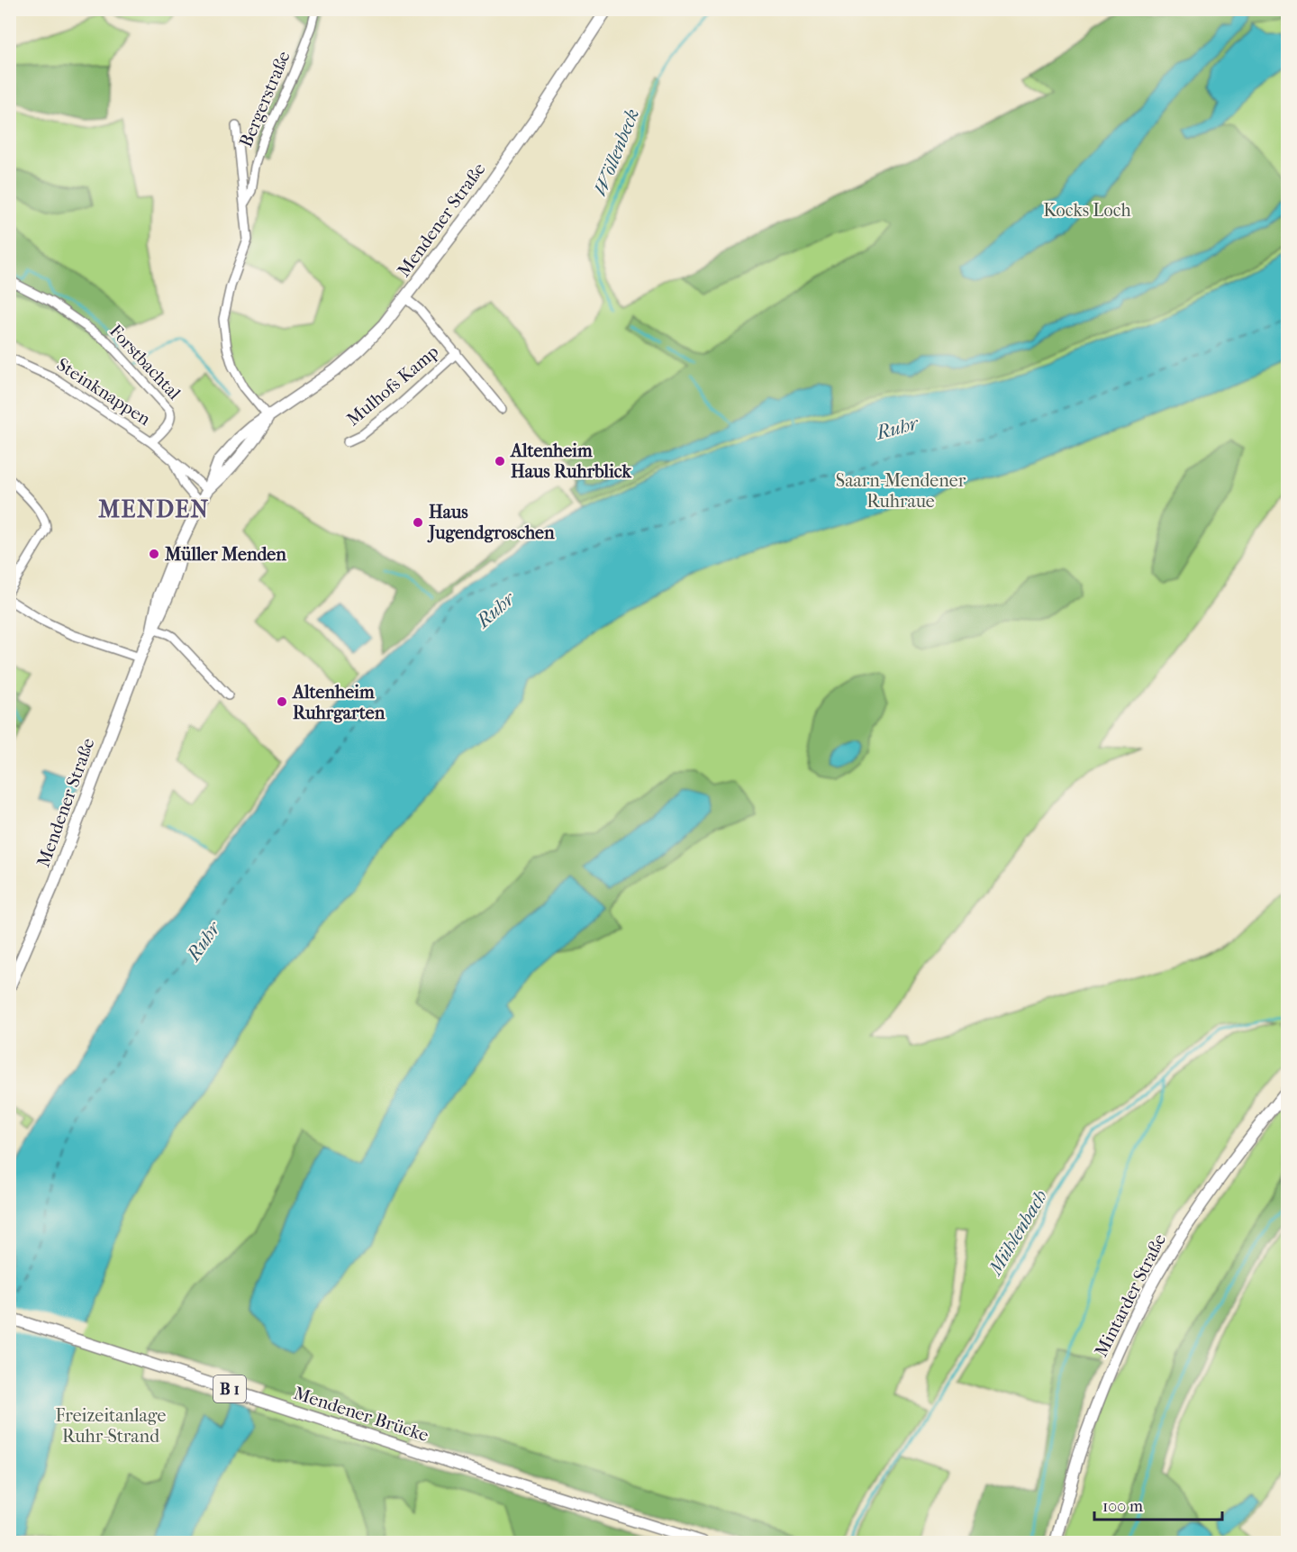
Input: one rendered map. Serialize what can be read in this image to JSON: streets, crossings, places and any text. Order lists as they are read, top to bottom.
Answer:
{
  "streets": {
    "main road": [
      "Mendener Straße",
      "Mintarder Straße",
      "B 1",
      "Mendener Brücke"
    ],
    "street": [
      "Bergerstraße",
      "Forstbachtal",
      "Mulhofs Kamp",
      "Steinknappen"
    ]
  },
  "crossings": [
    ["Bergerstraße", "Mendener Straße"],
    ["Mendener Straße", "Mulhofs Kamp"],
    ["Mendener Straße", "Steinknappen"],
    ["Forstbachtal", "Steinknappen"]
  ],
  "districts": ["MENDEN"],
  "water": ["Wöllenbeck", "Ruhr", "Mühlenbach"],
  "parks": ["Kocks Loch", "Saarn-Mendener Ruhraue", "Freizeitanlage Ruhr-Strand"],
  "places": [
    "Altenheim Haus Ruhrblick",
    "Haus Jugendgroschen",
    "Müller Menden",
    "Altenheim Ruhrgarten"
  ],
  "scale_bar": "100 m"
}
